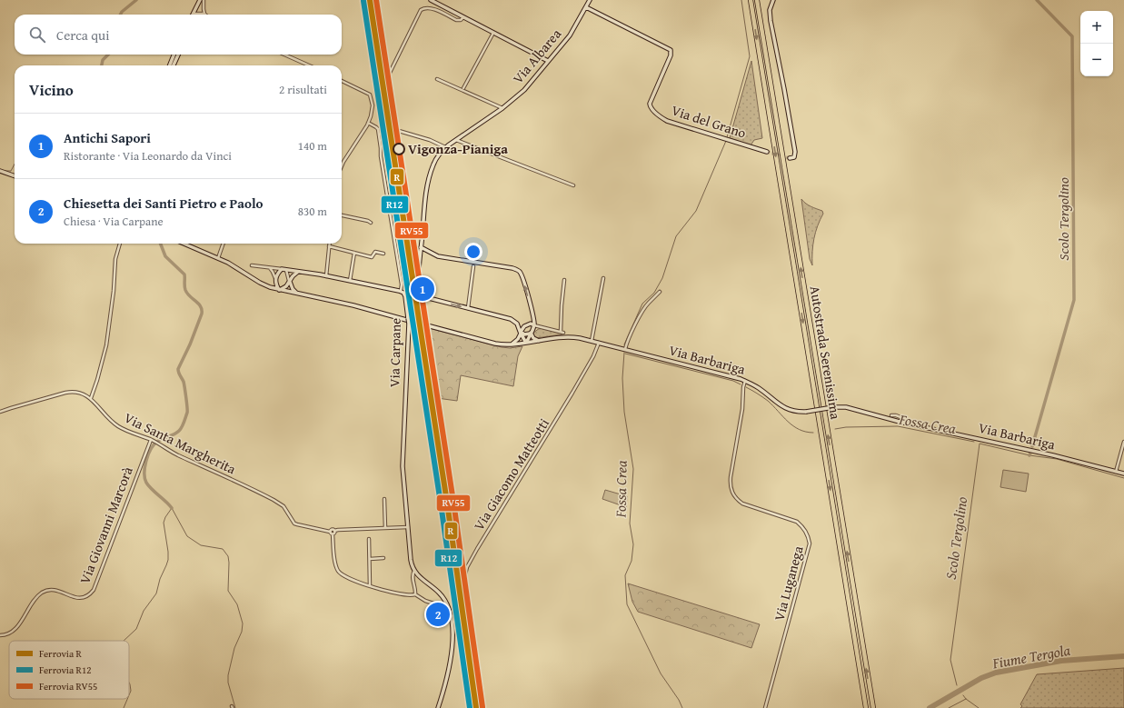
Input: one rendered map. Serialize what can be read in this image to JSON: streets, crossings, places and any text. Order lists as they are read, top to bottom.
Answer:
{
  "streets": {
    "highway": ["Autostrada Serenissima"],
    "street": [
      "Via Albarea",
      "Via del Grano",
      "Via Carpane",
      "Via Barbariga",
      "Via Santa Margherita",
      "Via Giacomo Matteotti",
      "Via Giovanni Marcorà",
      "Via Luganega"
    ]
  },
  "crossings": [
    ["Via Albarea", "Via del Grano"],
    ["Via Carpane", "Via Santa Margherita"],
    ["Via Barbariga", "Via Giacomo Matteotti"],
    ["Via Barbariga", "Via Luganega"],
    ["Via Santa Margherita", "Via Giovanni Marcorà"]
  ],
  "water": ["Scolo Tergolino", "Fossa Crea", "Fiume Tergola"],
  "places": ["Vigonza-Pianiga"],
  "lines": ["rail line R", "rail line RV55", "rail line R12"],
  "legend": ["Ferrovia R", "Ferrovia R12", "Ferrovia RV55"],
  "page": {
    "map_buttons": ["+", "−"],
    "search": "Cerca qui",
    "heading": ["Vicino", "2 risultati"],
    "list": [
      {
        "mark": "1",
        "name": "Antichi Sapori",
        "note": "Ristorante · Via Leonardo da Vinci",
        "value": "140 m"
      },
      {
        "mark": "2",
        "name": "Chiesetta dei Santi Pietro e Paolo",
        "note": "Chiesa · Via Carpane",
        "value": "830 m"
      }
    ],
    "pins": ["1", "2"]
  }
}
